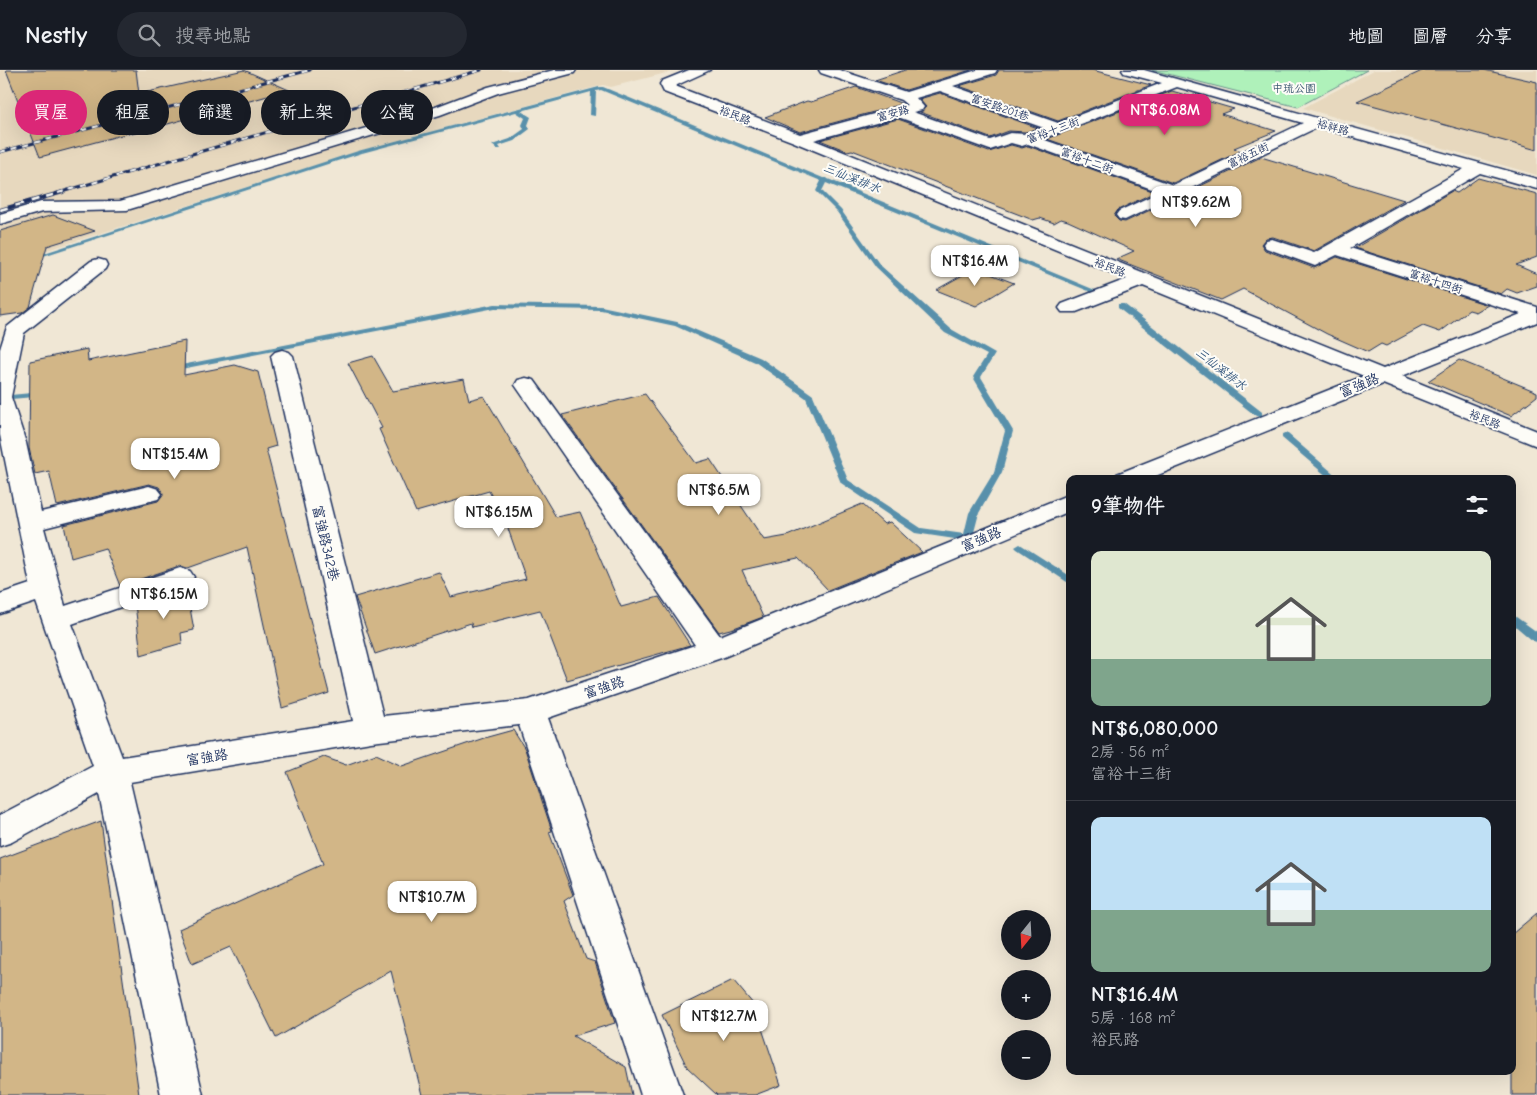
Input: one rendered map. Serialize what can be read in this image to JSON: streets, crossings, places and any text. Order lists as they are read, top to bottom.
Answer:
{
  "streets": {
    "street": [
      "富安路201巷",
      "富安路",
      "裕民路",
      "裕祥路",
      "富裕十三街",
      "富裕五街",
      "富裕十二街",
      "富裕十四街",
      "富強路",
      "富強路342巷"
    ]
  },
  "crossings": [
    ["富安路201巷", "富安路"],
    ["富安路201巷", "富裕十三街"],
    ["富安路", "裕民路"],
    ["裕民路", "富強路"],
    ["裕祥路", "富裕十三街"],
    ["裕祥路", "富裕五街"],
    ["富裕十三街", "富裕十二街"],
    ["富裕五街", "富裕十二街"],
    ["富裕十四街", "富強路"],
    ["富強路", "富強路342巷"]
  ],
  "water": ["三仙溪排水"],
  "parks": ["中琉公園"],
  "north": "bottom",
  "page": {
    "header": "Nestly",
    "search": "搜尋地點",
    "nav": ["地圖", "圖層", "分享"],
    "chip": [
      "買屋",
      "租屋",
      "篩選",
      "新上架",
      "公寓"
    ],
    "price": [
      "NT$6.08M",
      "NT$9.62M",
      "NT$16.4M",
      "NT$15.4M",
      "NT$6.5M",
      "NT$6.15M",
      "NT$6.15M",
      "NT$10.7M",
      "NT$12.7M"
    ],
    "heading": "9筆物件",
    "list": [
      {
        "name": "NT$6,080,000",
        "note": "2房 · 56 m² · 富裕十三街"
      },
      {
        "name": "NT$16.4M",
        "note": "5房 · 168 m² · 裕民路"
      }
    ],
    "map_buttons": ["+", "−"]
  }
}
